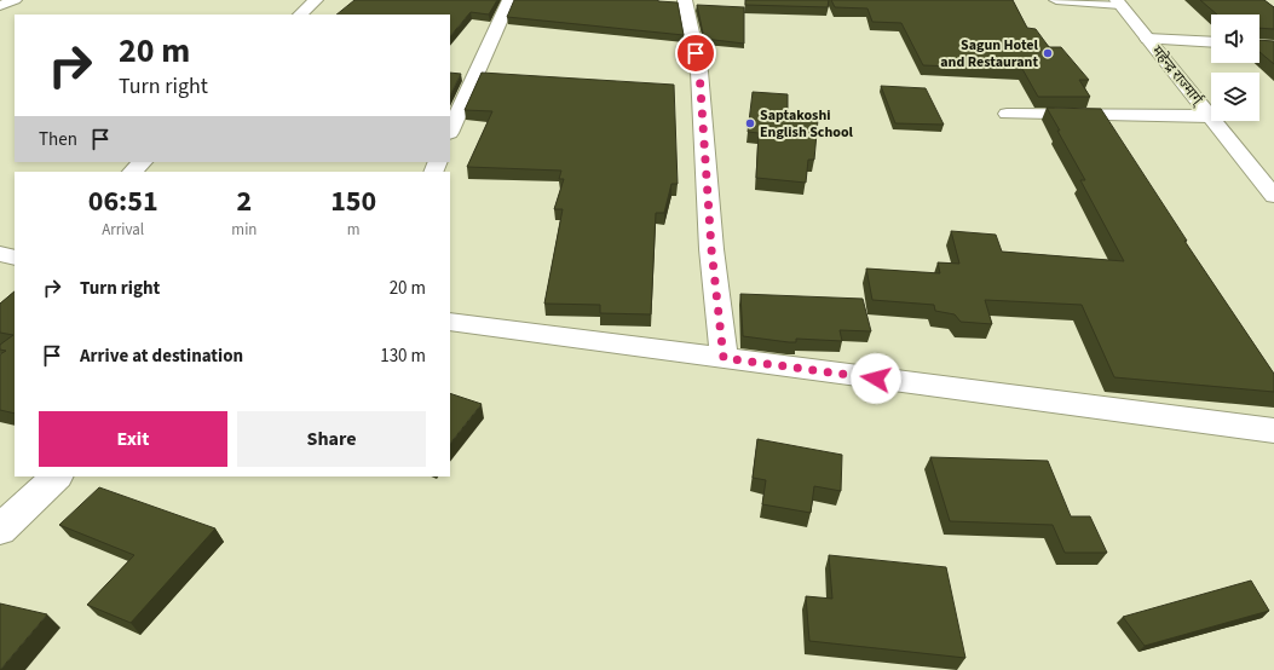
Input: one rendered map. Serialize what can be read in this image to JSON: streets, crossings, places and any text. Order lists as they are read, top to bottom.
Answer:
{
  "streets": {
    "main road": ["महेन्द्र राज्मार्ग्"]
  },
  "places": ["Sagun Hotel and Restaurant", "Saptakoshi English School"],
  "page": {
    "turn": ["20 m", "Turn right"],
    "then": "Then",
    "eta": [
      "06:51",
      "Arrival",
      "2",
      "min",
      "150",
      "m"
    ],
    "list": [
      {
        "name": "Turn right",
        "value": "20 m"
      },
      {
        "name": "Arrive at destination",
        "value": "130 m"
      }
    ],
    "buttons": ["Exit", "Share"]
  }
}
